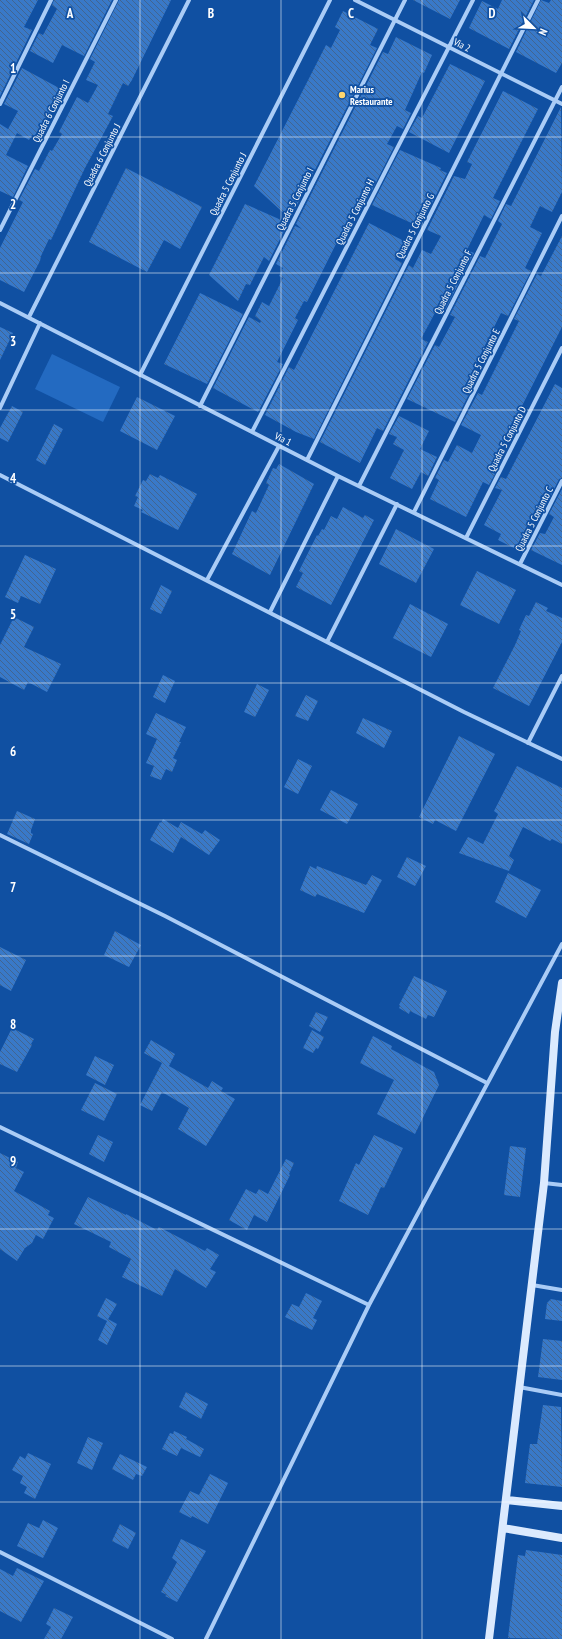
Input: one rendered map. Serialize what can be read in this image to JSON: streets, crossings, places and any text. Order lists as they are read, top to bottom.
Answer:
{
  "streets": {
    "street": [
      "Via 2",
      "Quadra 6 Conjunto I",
      "Quadra 6 Conjunto J",
      "Quadra 5 Conjunto J",
      "Quadra 5 Conjunto I",
      "Quadra 5 Conjunto H",
      "Quadra 5 Conjunto G",
      "Quadra 5 Conjunto F",
      "Quadra 5 Conjunto E",
      "Via 1",
      "Quadra 5 Conjunto D",
      "Quadra 5 Conjunto C"
    ]
  },
  "crossings": [
    ["Via 2", "Quadra 5 Conjunto I"],
    ["Via 2", "Quadra 5 Conjunto H"],
    ["Via 2", "Quadra 5 Conjunto G"],
    ["Via 2", "Quadra 5 Conjunto F"],
    ["Quadra 6 Conjunto J", "Via 1"],
    ["Quadra 5 Conjunto J", "Via 1"],
    ["Quadra 5 Conjunto I", "Via 1"],
    ["Quadra 5 Conjunto H", "Via 1"],
    ["Quadra 5 Conjunto G", "Via 1"],
    ["Quadra 5 Conjunto F", "Via 1"],
    ["Quadra 5 Conjunto E", "Via 1"],
    ["Via 1", "Quadra 5 Conjunto D"],
    ["Via 1", "Quadra 5 Conjunto C"]
  ],
  "places": ["Marius Restaurante"],
  "north": "bottom right",
  "grid": {
    "columns": [
      "A",
      "B",
      "C",
      "D"
    ],
    "rows": [
      "1",
      "2",
      "3",
      "4",
      "5",
      "6",
      "7",
      "8",
      "9"
    ]
  }
}
